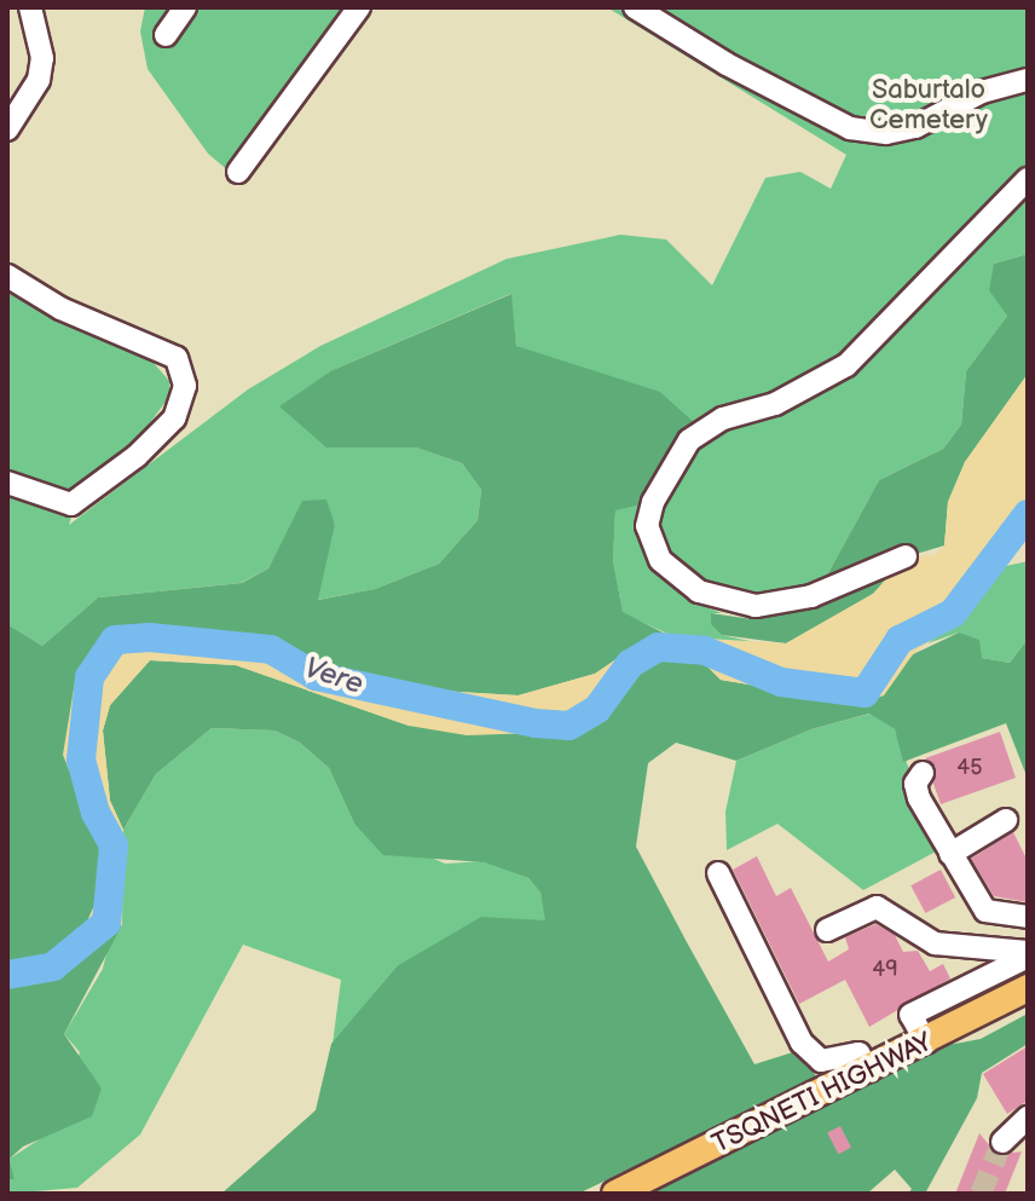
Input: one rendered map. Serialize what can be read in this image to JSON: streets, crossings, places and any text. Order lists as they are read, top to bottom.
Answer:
{
  "streets": {
    "main road": ["TSQNETI HIGHWAY"]
  },
  "water": ["Vere"],
  "parks": ["Saburtalo Cemetery"],
  "house_numbers": ["45", "49"]
}
